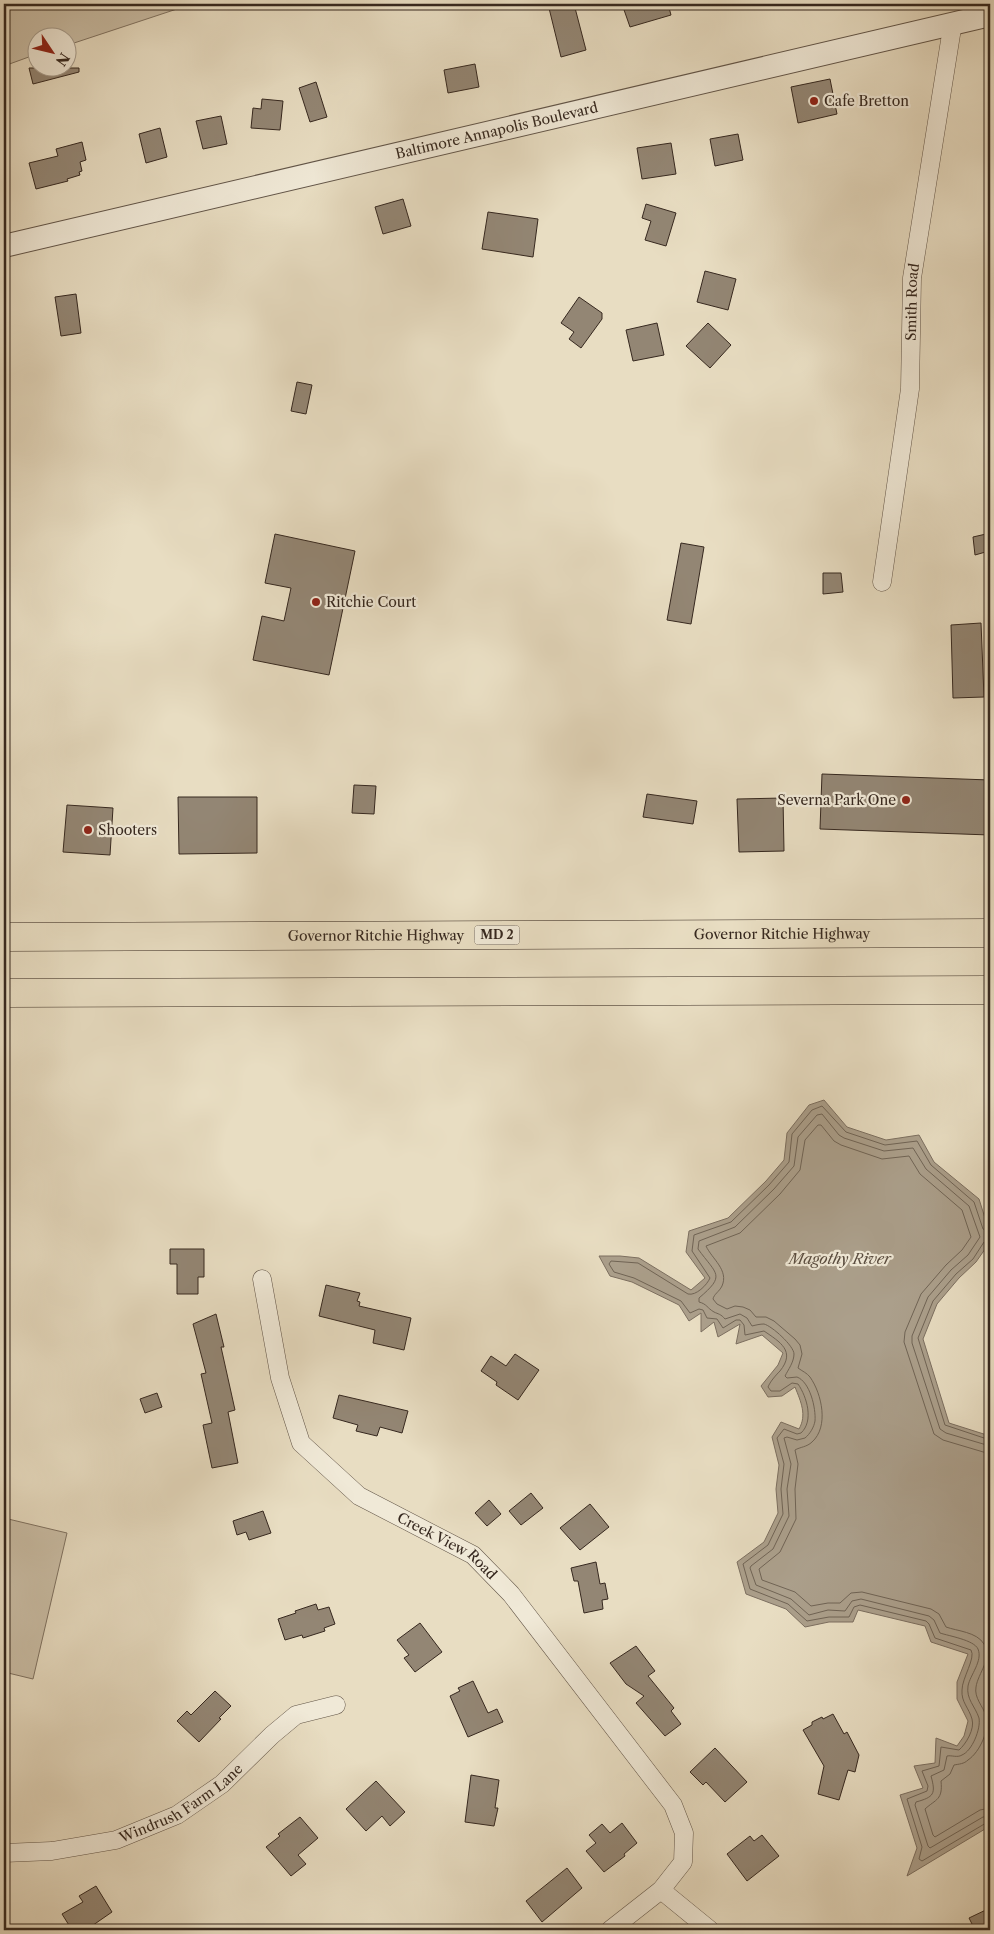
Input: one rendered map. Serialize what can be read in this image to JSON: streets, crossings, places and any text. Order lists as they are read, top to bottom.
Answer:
{
  "streets": {
    "highway": ["Governor Ritchie Highway", "MD 2"],
    "street": [
      "Baltimore Annapolis Boulevard",
      "Smith Road",
      "Creek View Road",
      "Windrush Farm Lane"
    ]
  },
  "crossings": [
    ["Baltimore Annapolis Boulevard", "Smith Road"]
  ],
  "water": ["Magothy River"],
  "places": [
    "Cafe Bretton",
    "Ritchie Court",
    "Severna Park One",
    "Shooters"
  ],
  "north": "bottom right"
}
